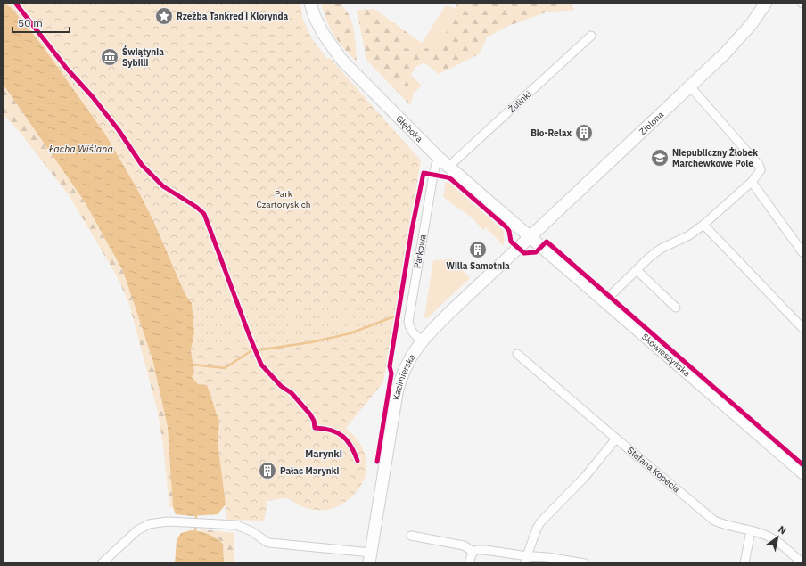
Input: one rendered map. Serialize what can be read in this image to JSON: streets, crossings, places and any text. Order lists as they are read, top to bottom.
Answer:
{
  "streets": {
    "main road": [
      "Zielona",
      "Głęboka",
      "Skowieszyńska",
      "Kazimierska"
    ],
    "street": ["Żulinki", "Parkowa", "Stefana Kopecia"]
  },
  "crossings": [
    ["Żulinki", "Głęboka"],
    ["Zielona", "Głęboka"],
    ["Zielona", "Skowieszyńska"],
    ["Zielona", "Kazimierska"],
    ["Głęboka", "Parkowa"],
    ["Głęboka", "Skowieszyńska"],
    ["Głęboka", "Kazimierska"],
    ["Parkowa", "Kazimierska"],
    ["Skowieszyńska", "Kazimierska"]
  ],
  "districts": ["Marynki"],
  "water": ["Łacha Wiślana"],
  "parks": ["Park Czartoryskich"],
  "places": {
    "place": ["Rzeźba Tankred i Klorynda"],
    "museum": ["Świątynia Sybilli"],
    "building": ["Bio-Relax", "Willa Samotnia", "Pałac Marynki"],
    "school or university": ["Niepubliczny Żłobek Marchewkowe Pole"]
  },
  "scale_bar": "50 m",
  "north": "top right"
}
